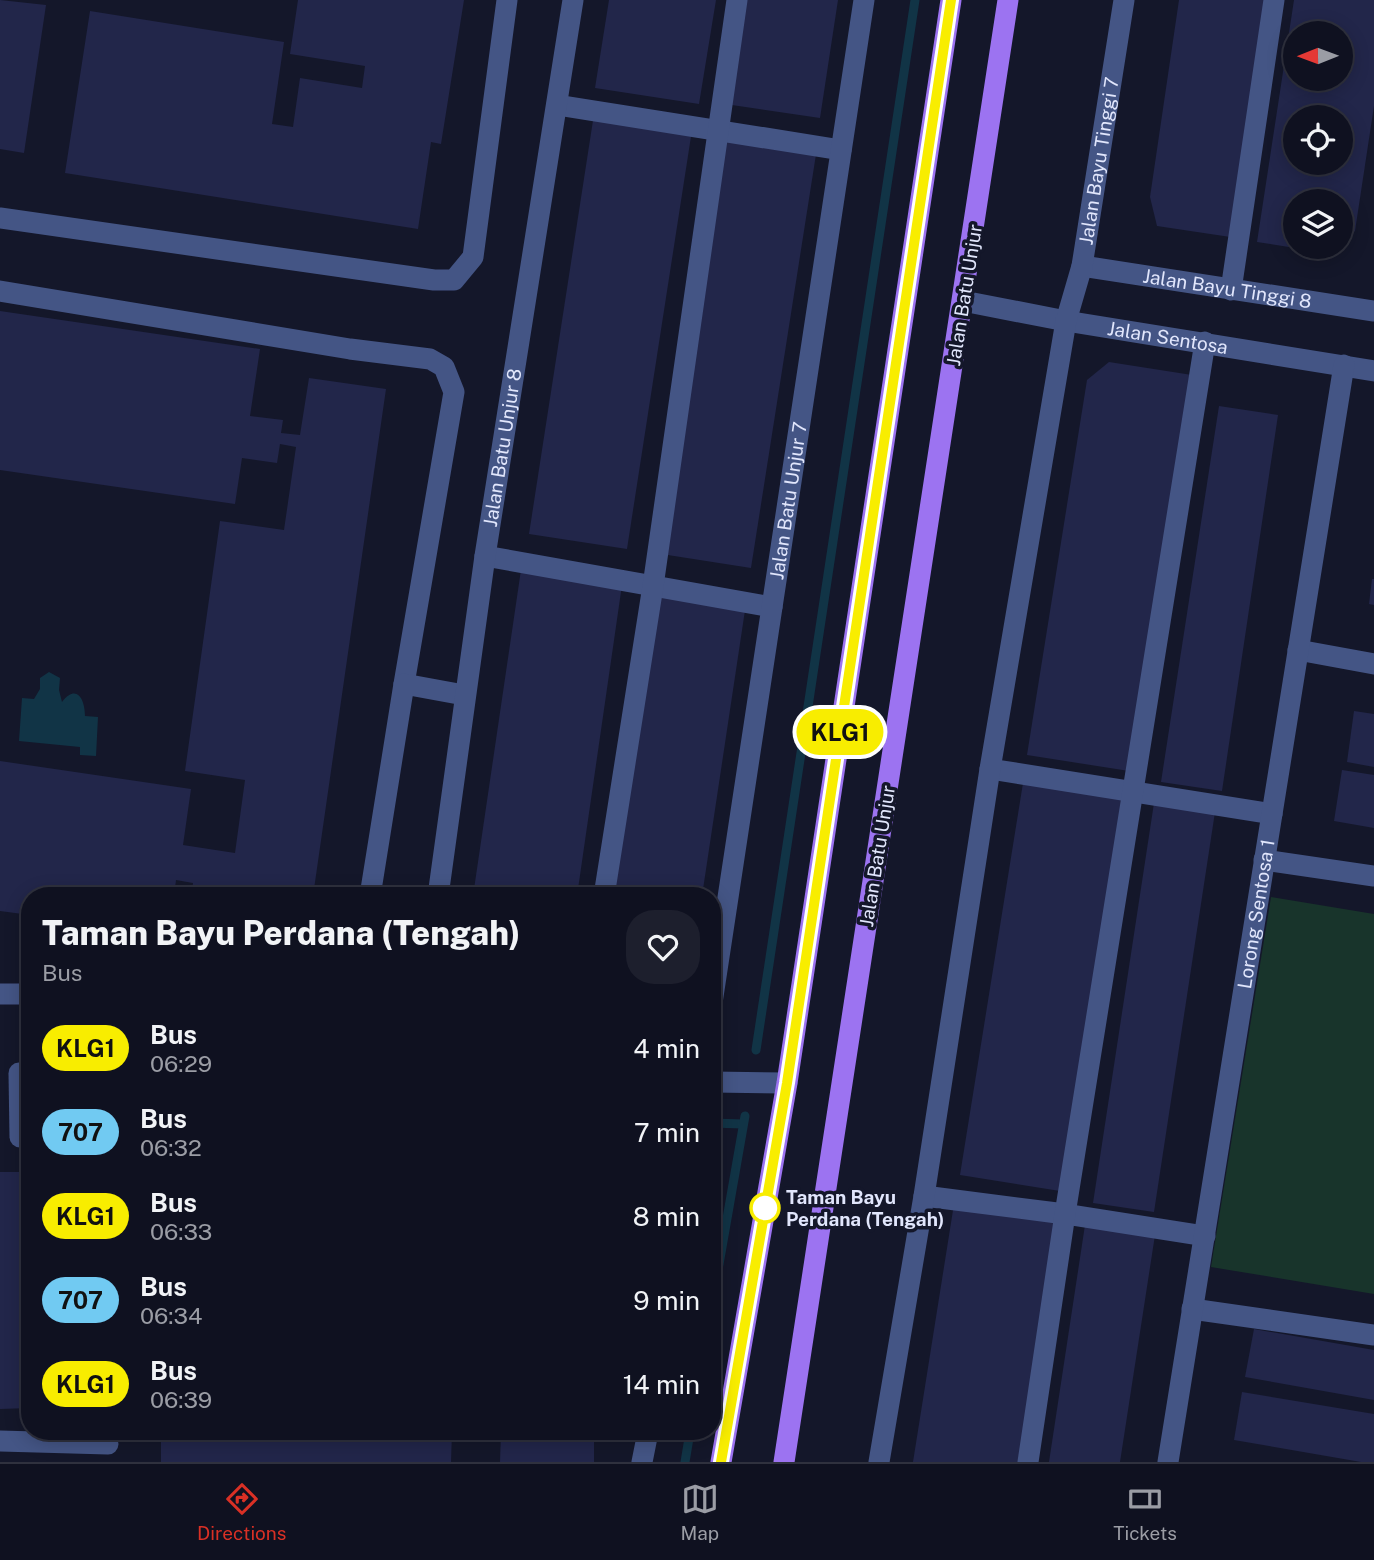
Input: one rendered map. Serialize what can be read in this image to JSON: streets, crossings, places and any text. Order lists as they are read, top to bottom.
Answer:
{
  "streets": {
    "main road": ["Jalan Batu Unjur"],
    "street": [
      "Jalan Bayu Tinggi 7",
      "Jalan Bayu Tinggi 8",
      "Jalan Sentosa",
      "Jalan Batu Unjur 8",
      "Jalan Batu Unjur 7",
      "Lorong Sentosa 1"
    ]
  },
  "crossings": [
    ["Jalan Bayu Tinggi 7", "Jalan Bayu Tinggi 8"],
    ["Jalan Bayu Tinggi 7", "Jalan Sentosa"],
    ["Jalan Batu Unjur", "Jalan Sentosa"],
    ["Jalan Sentosa", "Lorong Sentosa 1"]
  ],
  "places": ["Taman Bayu Perdana (Tengah)"],
  "lines": ["bus line KLG1"],
  "north": "left",
  "page": {
    "on_map": "KLG1",
    "heading": ["Taman Bayu Perdana (Tengah)", "Bus"],
    "list": [
      {
        "mark": "KLG1",
        "name": "Bus",
        "note": "06:29",
        "value": "4 min"
      },
      {
        "mark": "707",
        "name": "Bus",
        "note": "06:32",
        "value": "7 min"
      },
      {
        "mark": "KLG1",
        "name": "Bus",
        "note": "06:33",
        "value": "8 min"
      },
      {
        "mark": "707",
        "name": "Bus",
        "note": "06:34",
        "value": "9 min"
      },
      {
        "mark": "KLG1",
        "name": "Bus",
        "note": "06:39",
        "value": "14 min"
      }
    ],
    "tabs": ["Directions", "Map", "Tickets"]
  }
}
